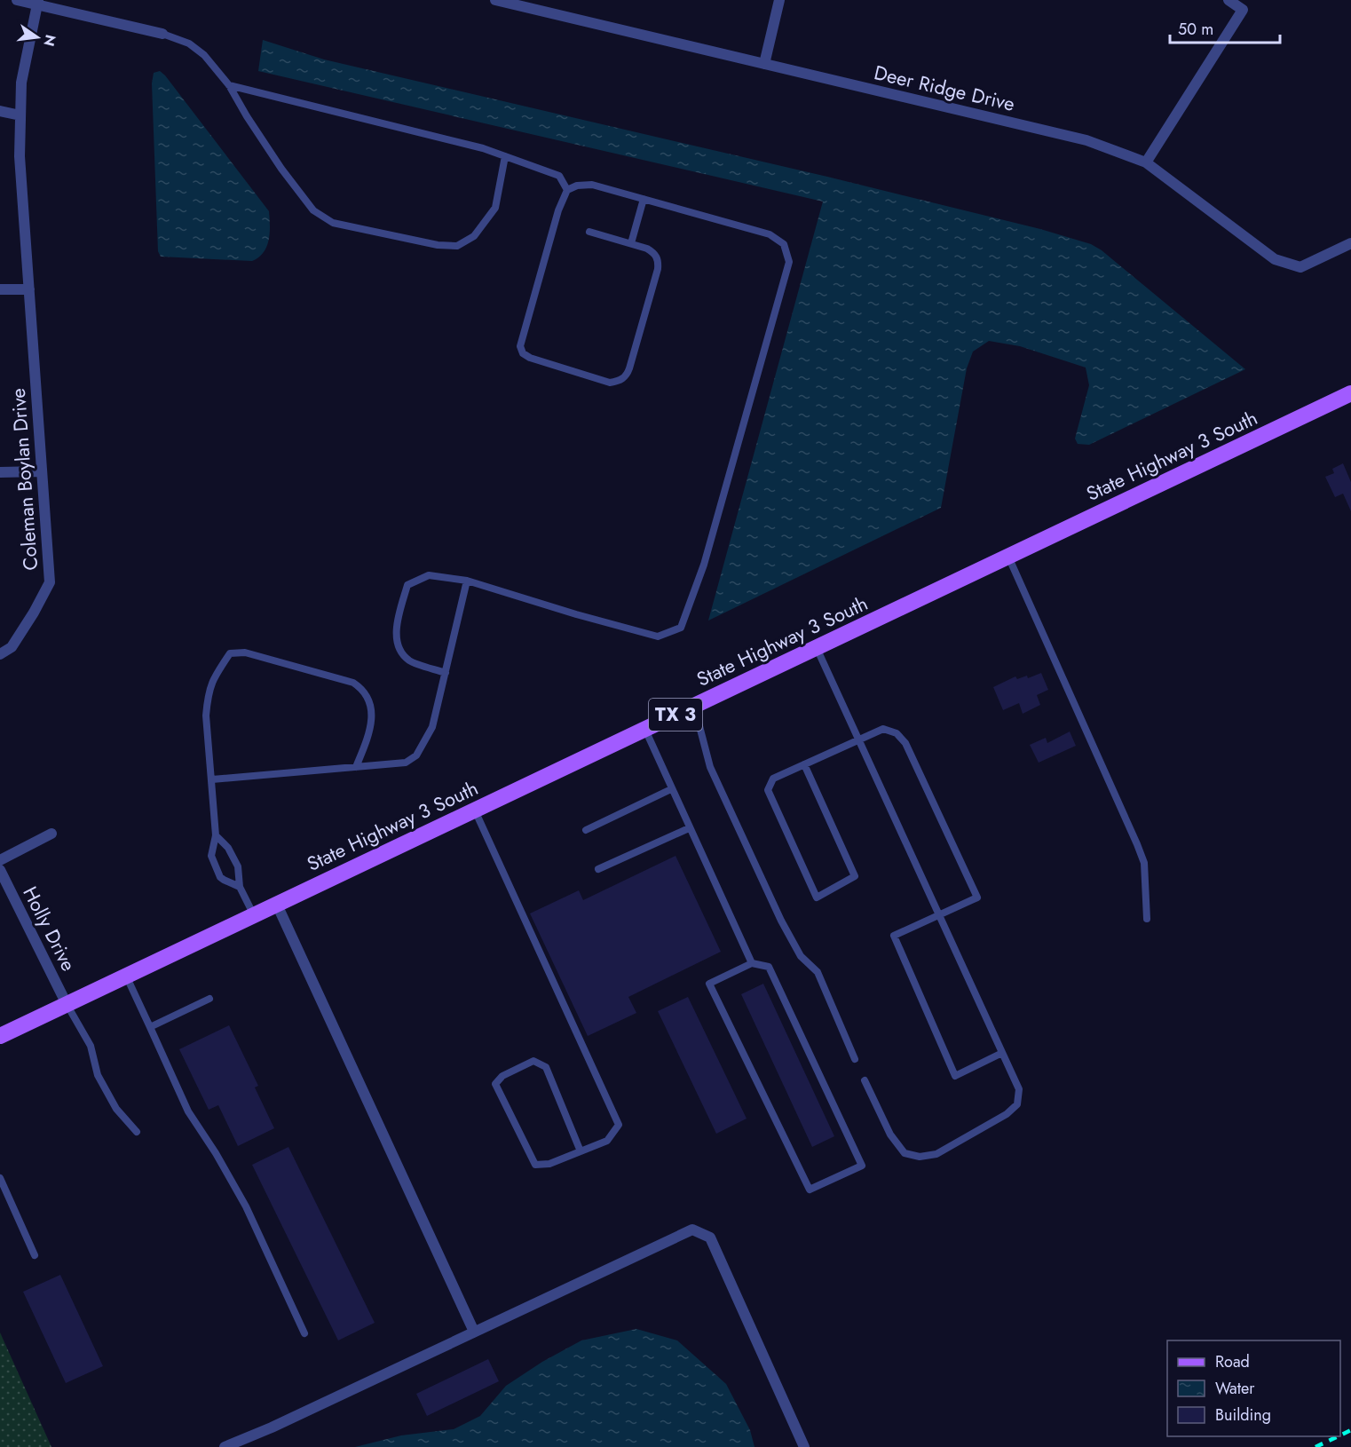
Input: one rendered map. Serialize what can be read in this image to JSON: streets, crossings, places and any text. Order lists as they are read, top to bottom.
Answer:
{
  "streets": {
    "main road": ["State Highway 3 South", "TX 3"],
    "street": ["Deer Ridge Drive", "Coleman Boylan Drive", "Holly Drive"]
  },
  "crossings": [
    ["State Highway 3 South", "Holly Drive"]
  ],
  "legend": ["Road", "Water", "Building"],
  "scale_bar": "50 m",
  "north": "right"
}
